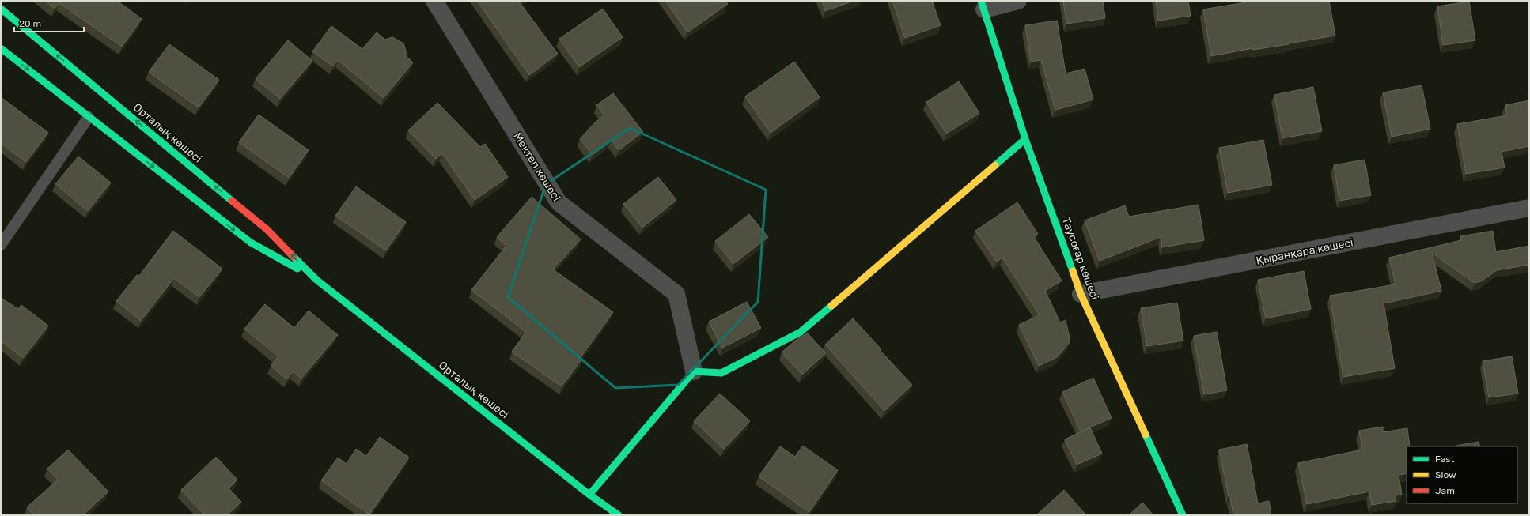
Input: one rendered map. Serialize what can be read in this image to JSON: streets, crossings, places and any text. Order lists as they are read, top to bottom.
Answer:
{
  "streets": {
    "main road": ["Орталық көшесі", "Тауcоғар көшесі"],
    "street": ["Мектеп көшесі", "Қыранқара көшесі"]
  },
  "crossings": [
    ["Қыранқара көшесі", "Тауcоғар көшесі"]
  ],
  "legend": ["Fast", "Slow", "Jam"],
  "scale_bar": "20 m"
}
